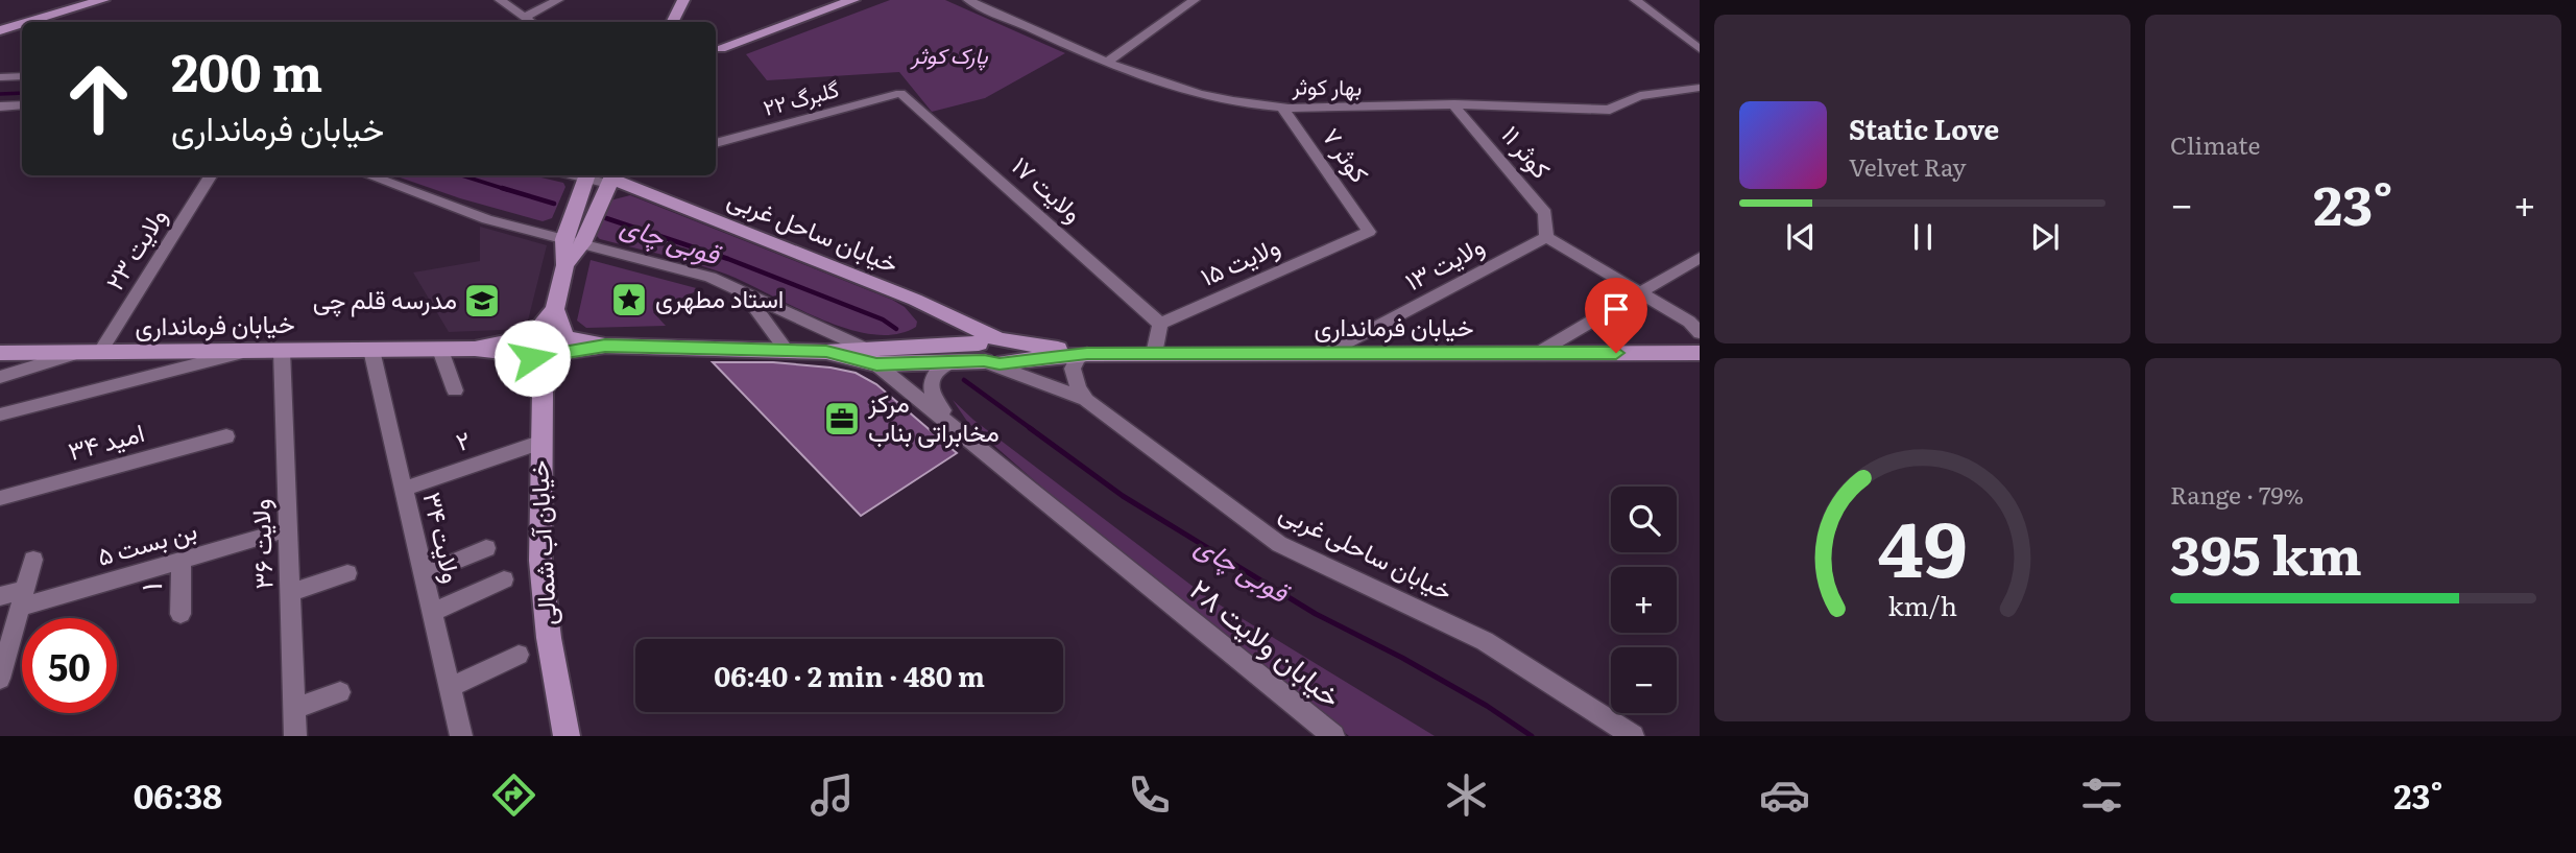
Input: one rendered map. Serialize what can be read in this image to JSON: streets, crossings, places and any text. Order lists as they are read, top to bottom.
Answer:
{
  "streets": {
    "main road": ["خیابان ساحل غربی", "خیابان فرمانداری", "خیابان آب شمالی"],
    "street": [
      "بهار کوثر",
      "گلبرگ ۲۲",
      "کوثر ۱۱",
      "کوثر ۷",
      "ولایت ۱۷",
      "ولایت ۲۳",
      "ولایت ۱۵",
      "ولایت ۱۳",
      "۲",
      "امید ۳۴",
      "ولایت ۳۴",
      "بن بست ۵",
      "ولایت ۳۶",
      "خیابان ساحلی غربی",
      "۱",
      "خیابان ولایت ۲۸"
    ]
  },
  "crossings": [
    ["بهار کوثر", "کوثر ۱۱"],
    ["بهار کوثر", "کوثر ۷"],
    ["گلبرگ ۲۲", "ولایت ۱۷"],
    ["کوثر ۱۱", "ولایت ۱۳"],
    ["کوثر ۷", "ولایت ۱۵"],
    ["ولایت ۱۷", "ولایت ۱۵"],
    ["خیابان ساحل غربی", "خیابان فرمانداری"],
    ["خیابان ساحل غربی", "خیابان ساحلی غربی"],
    ["خیابان ساحل غربی", "خیابان ولایت ۲۸"],
    ["ولایت ۲۳", "خیابان فرمانداری"],
    ["ولایت ۱۳", "خیابان فرمانداری"],
    ["خیابان فرمانداری", "ولایت ۳۴"],
    ["خیابان فرمانداری", "خیابان آب شمالی"],
    ["خیابان فرمانداری", "ولایت ۳۶"],
    ["خیابان فرمانداری", "خیابان ساحلی غربی"],
    ["خیابان فرمانداری", "خیابان ولایت ۲۸"],
    ["۲", "ولایت ۳۴"],
    ["۲", "خیابان آب شمالی"],
    ["بن بست ۵", "ولایت ۳۶"],
    ["بن بست ۵", "۱"],
    ["خیابان ساحلی غربی", "خیابان ولایت ۲۸"]
  ],
  "water": ["قوبی چای"],
  "parks": ["پارک کوثر"],
  "places": {
    "place": ["استاد مطهری"],
    "school or university": ["مدرسه قلم چی"],
    "office": ["مرکز مخابراتی بناب"]
  },
  "page": {
    "tile": [
      "Climate",
      ["Range · 79%", "395 km"]
    ],
    "turn": ["200 m", "خیابان فرمانداری"],
    "song": ["Static Love", "Velvet Ray"],
    "heat": ["−", "23°", "+"],
    "map_buttons": ["+", "−"],
    "limit": "50",
    "trip": "06:40 · 2 min · 480 m",
    "tabs": ["06:38", "23°"],
    "gauge": ["49", "km/h"]
  }
}
